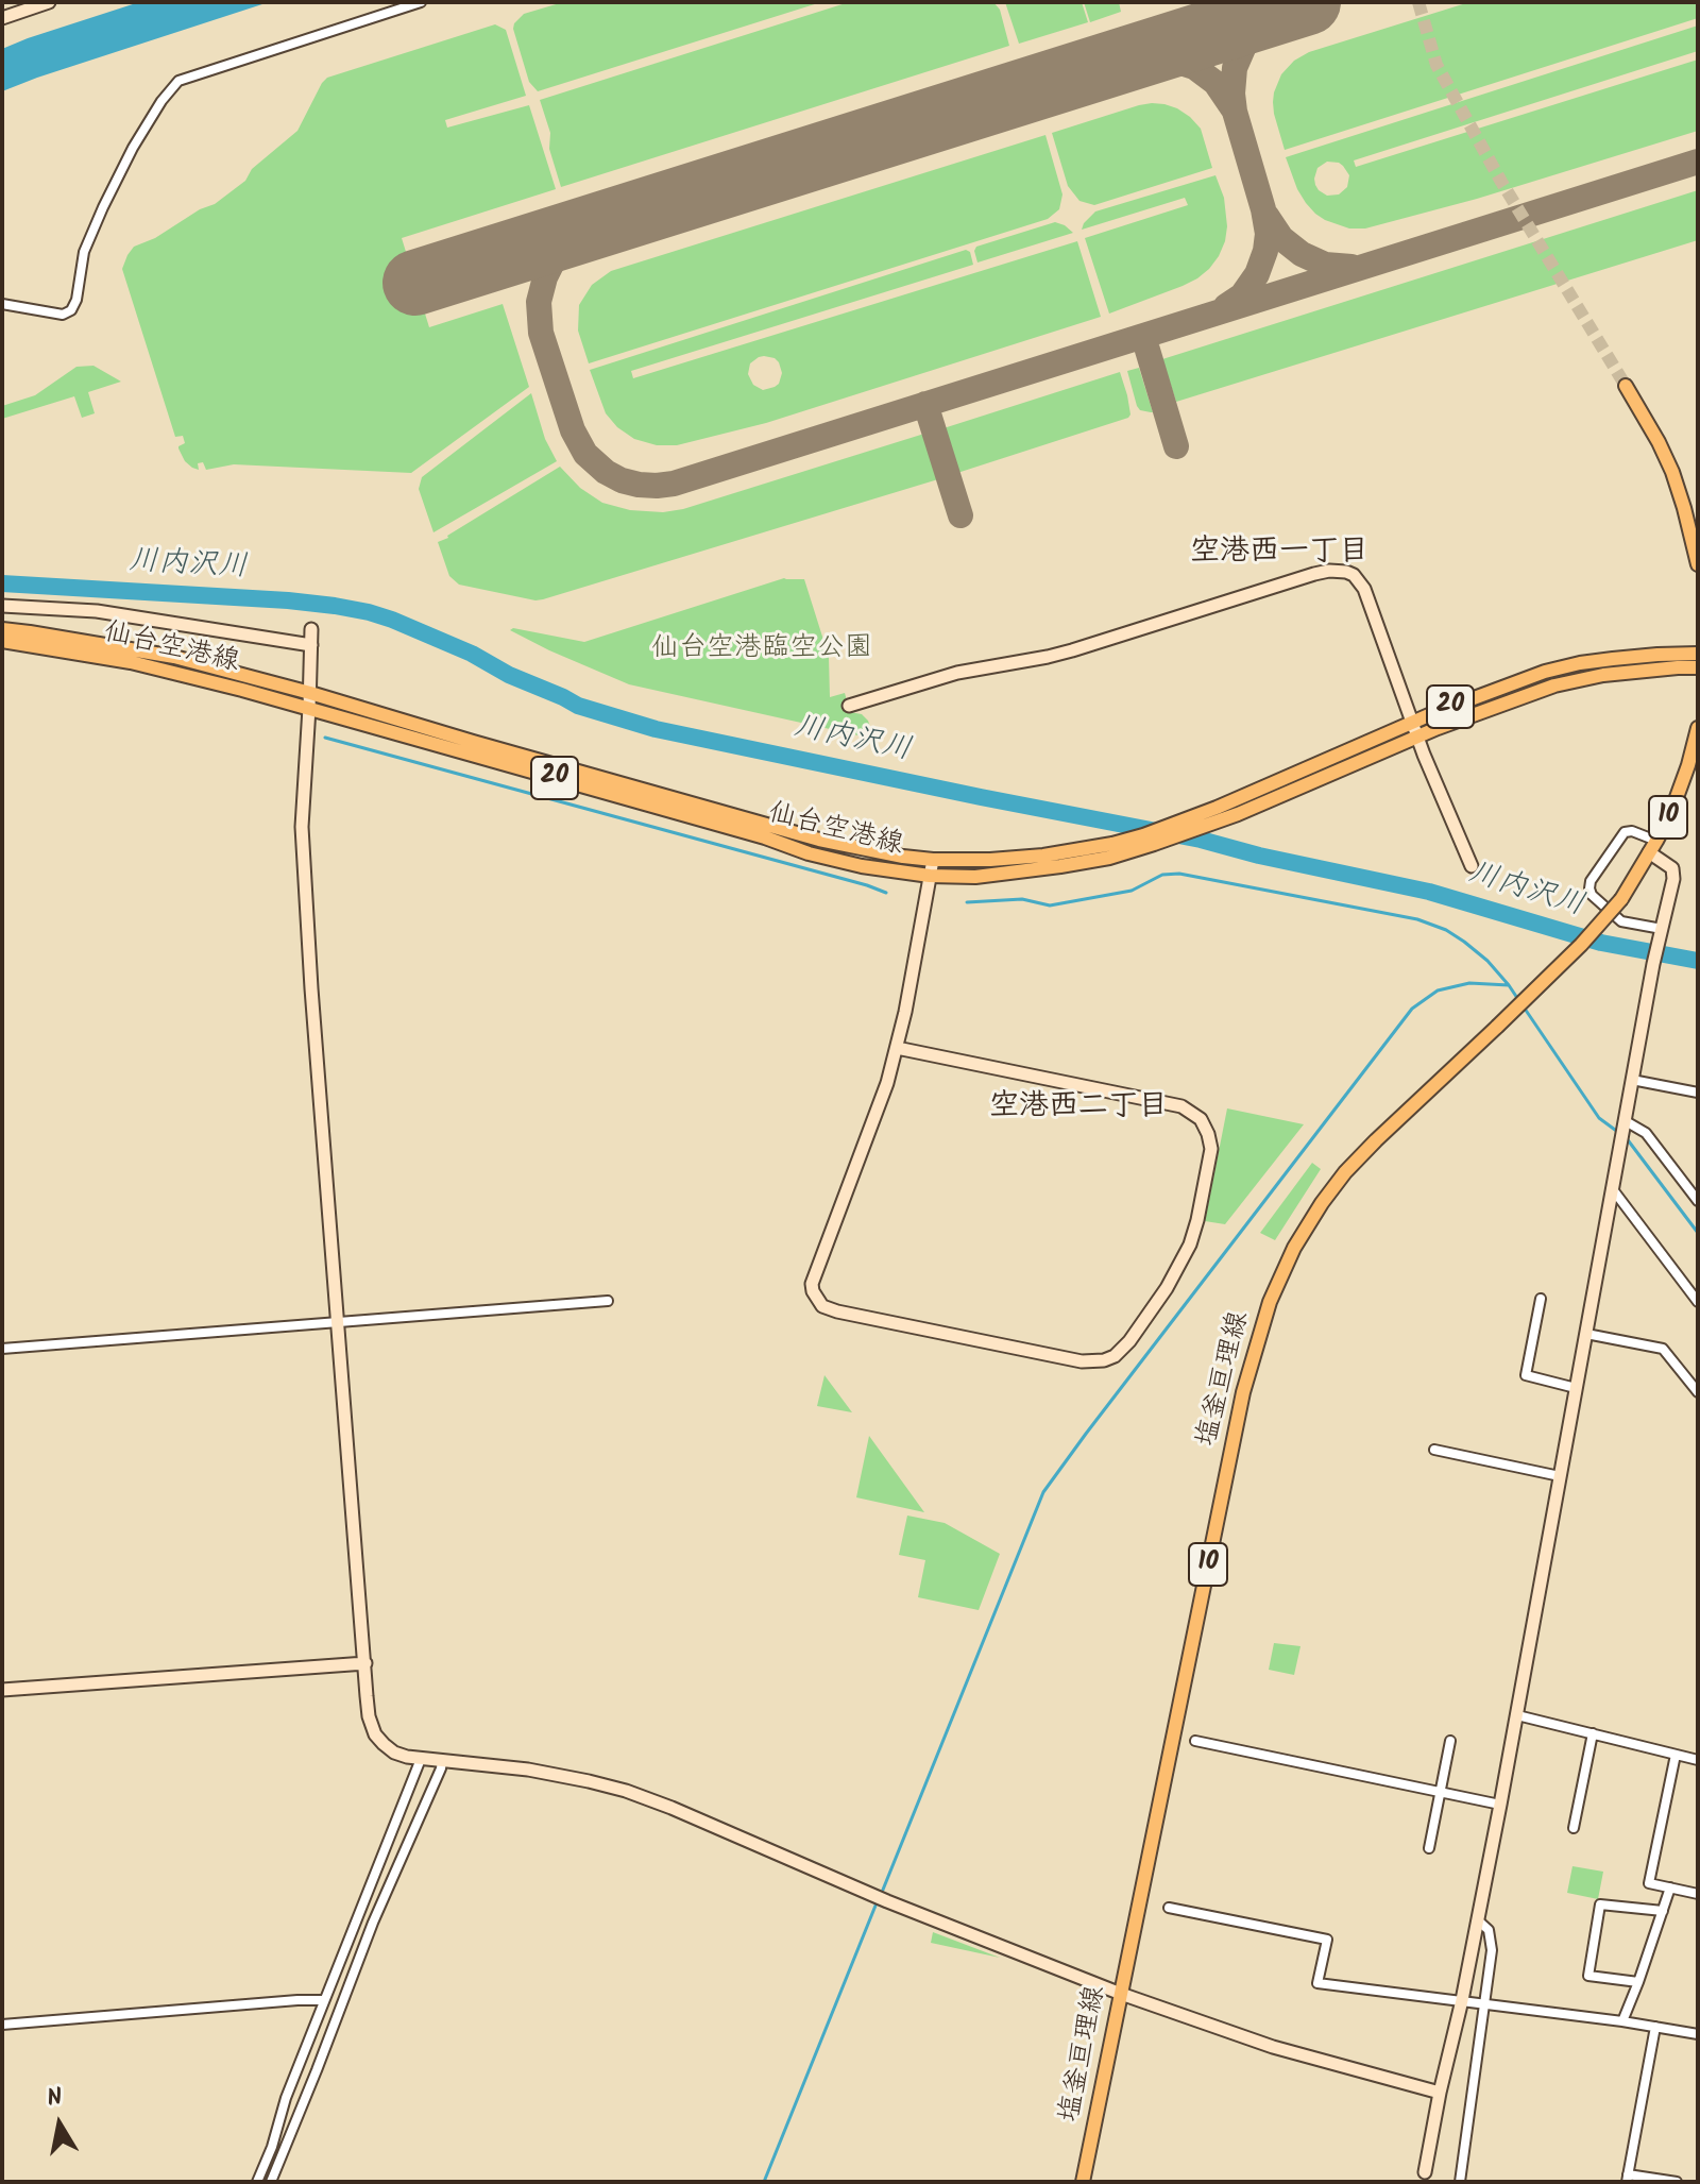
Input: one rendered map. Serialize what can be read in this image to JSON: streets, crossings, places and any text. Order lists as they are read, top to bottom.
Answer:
{
  "streets": {
    "main road": [
      "仙台空港線",
      "20",
      "10",
      "塩釜亘理線"
    ]
  },
  "districts": ["空港西一丁目", "空港西二丁目"],
  "water": ["川内沢川"],
  "parks": ["仙台空港臨空公園"],
  "north": "top"
}
